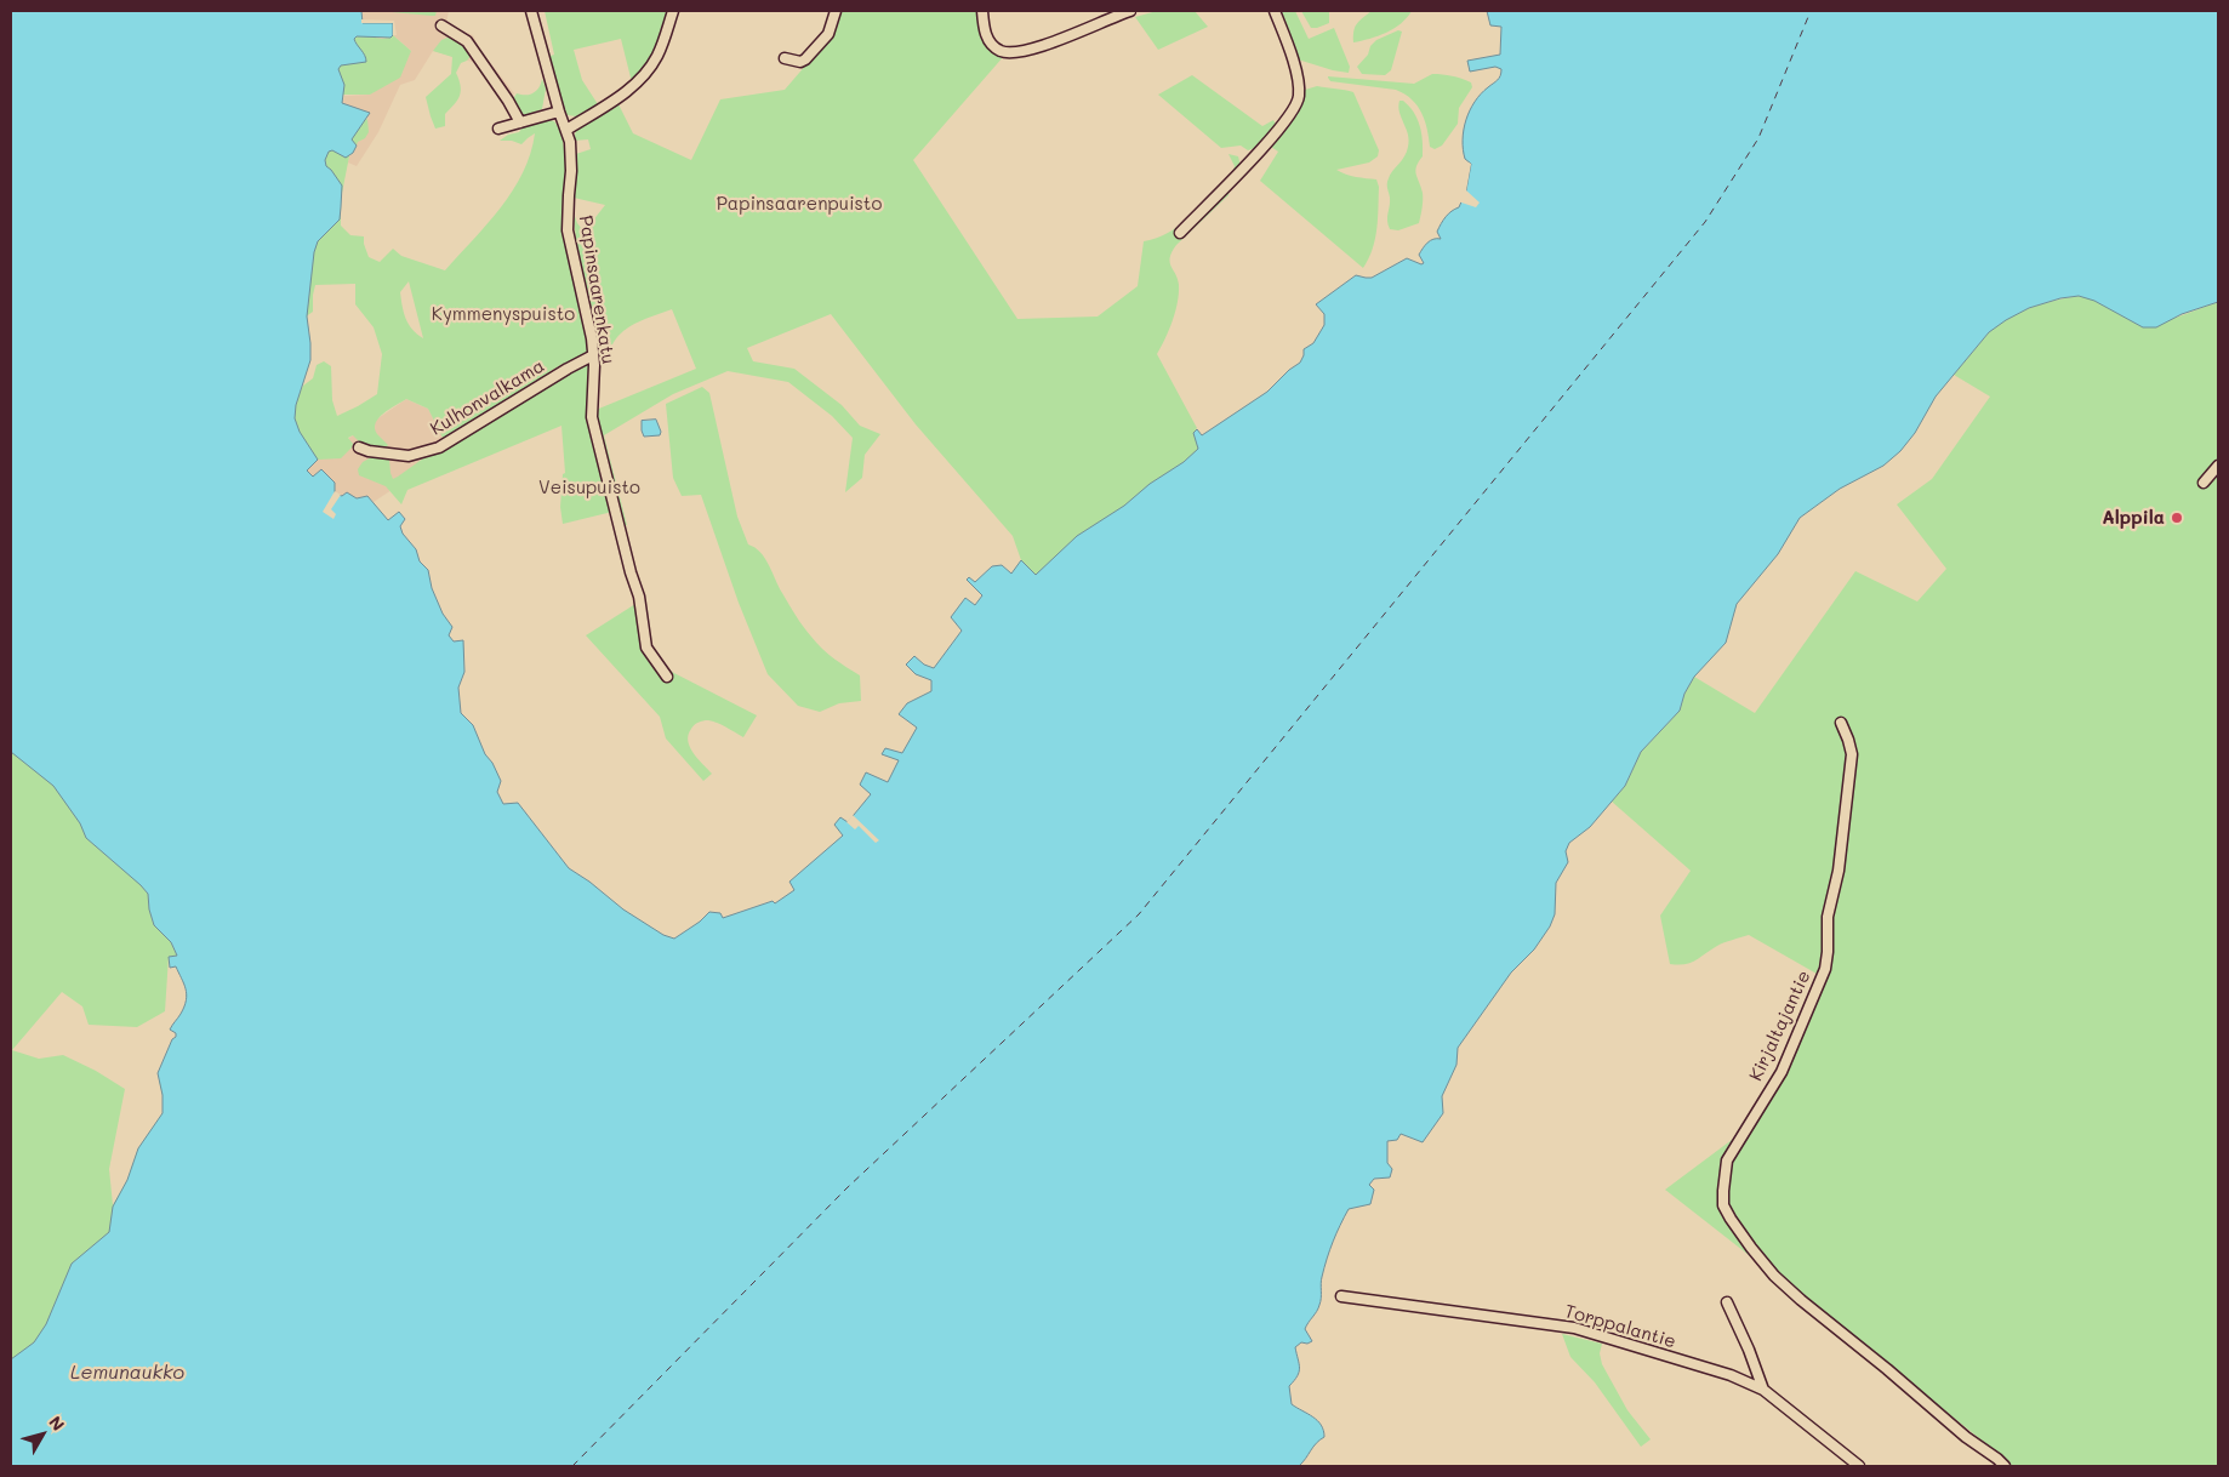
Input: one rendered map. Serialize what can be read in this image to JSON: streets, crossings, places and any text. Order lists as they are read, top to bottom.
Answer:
{
  "streets": {
    "street": [
      "Papinsaarenkatu",
      "Kulhonvalkama",
      "Kirjaltajantie",
      "Torppalantie"
    ]
  },
  "crossings": [
    ["Papinsaarenkatu", "Kulhonvalkama"]
  ],
  "water": ["Lemunaukko"],
  "parks": ["Papinsaarenpuisto", "Kymmenyspuisto", "Veisupuisto"],
  "places": ["Alppila"],
  "north": "top right"
}
